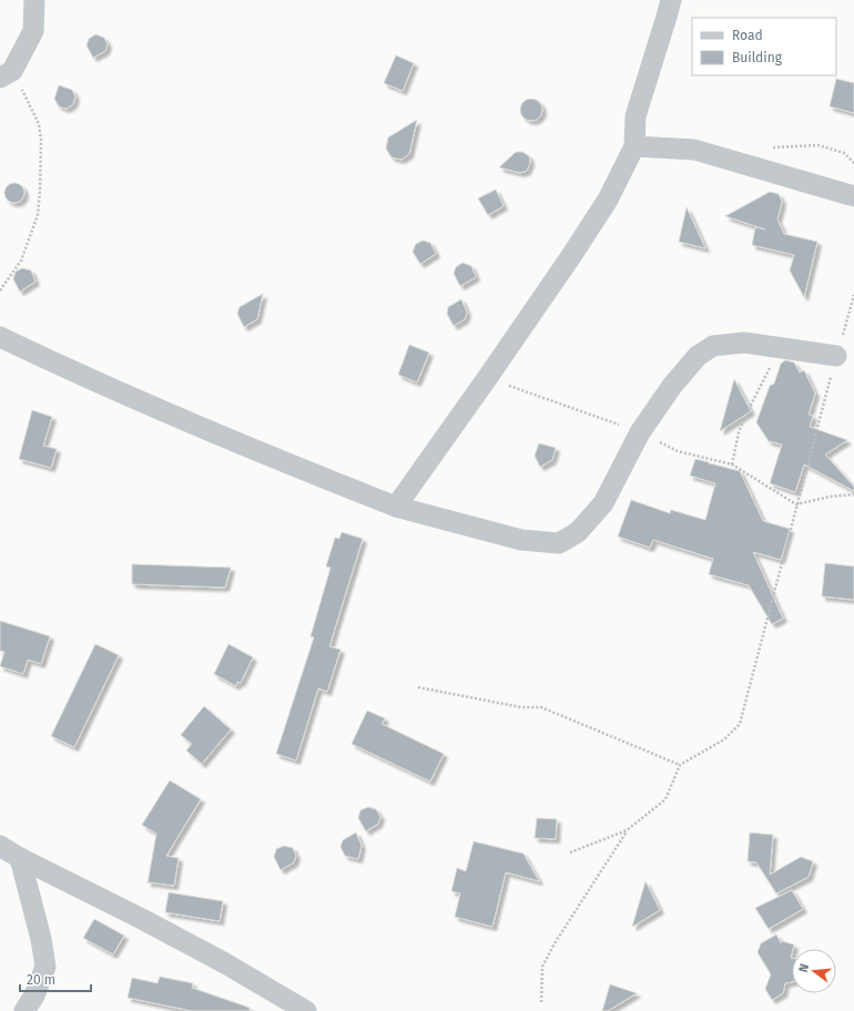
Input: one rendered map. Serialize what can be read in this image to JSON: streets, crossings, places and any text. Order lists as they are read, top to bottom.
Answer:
{
  "legend": ["Road", "Building"],
  "scale_bar": "20 m",
  "north": "left"
}
